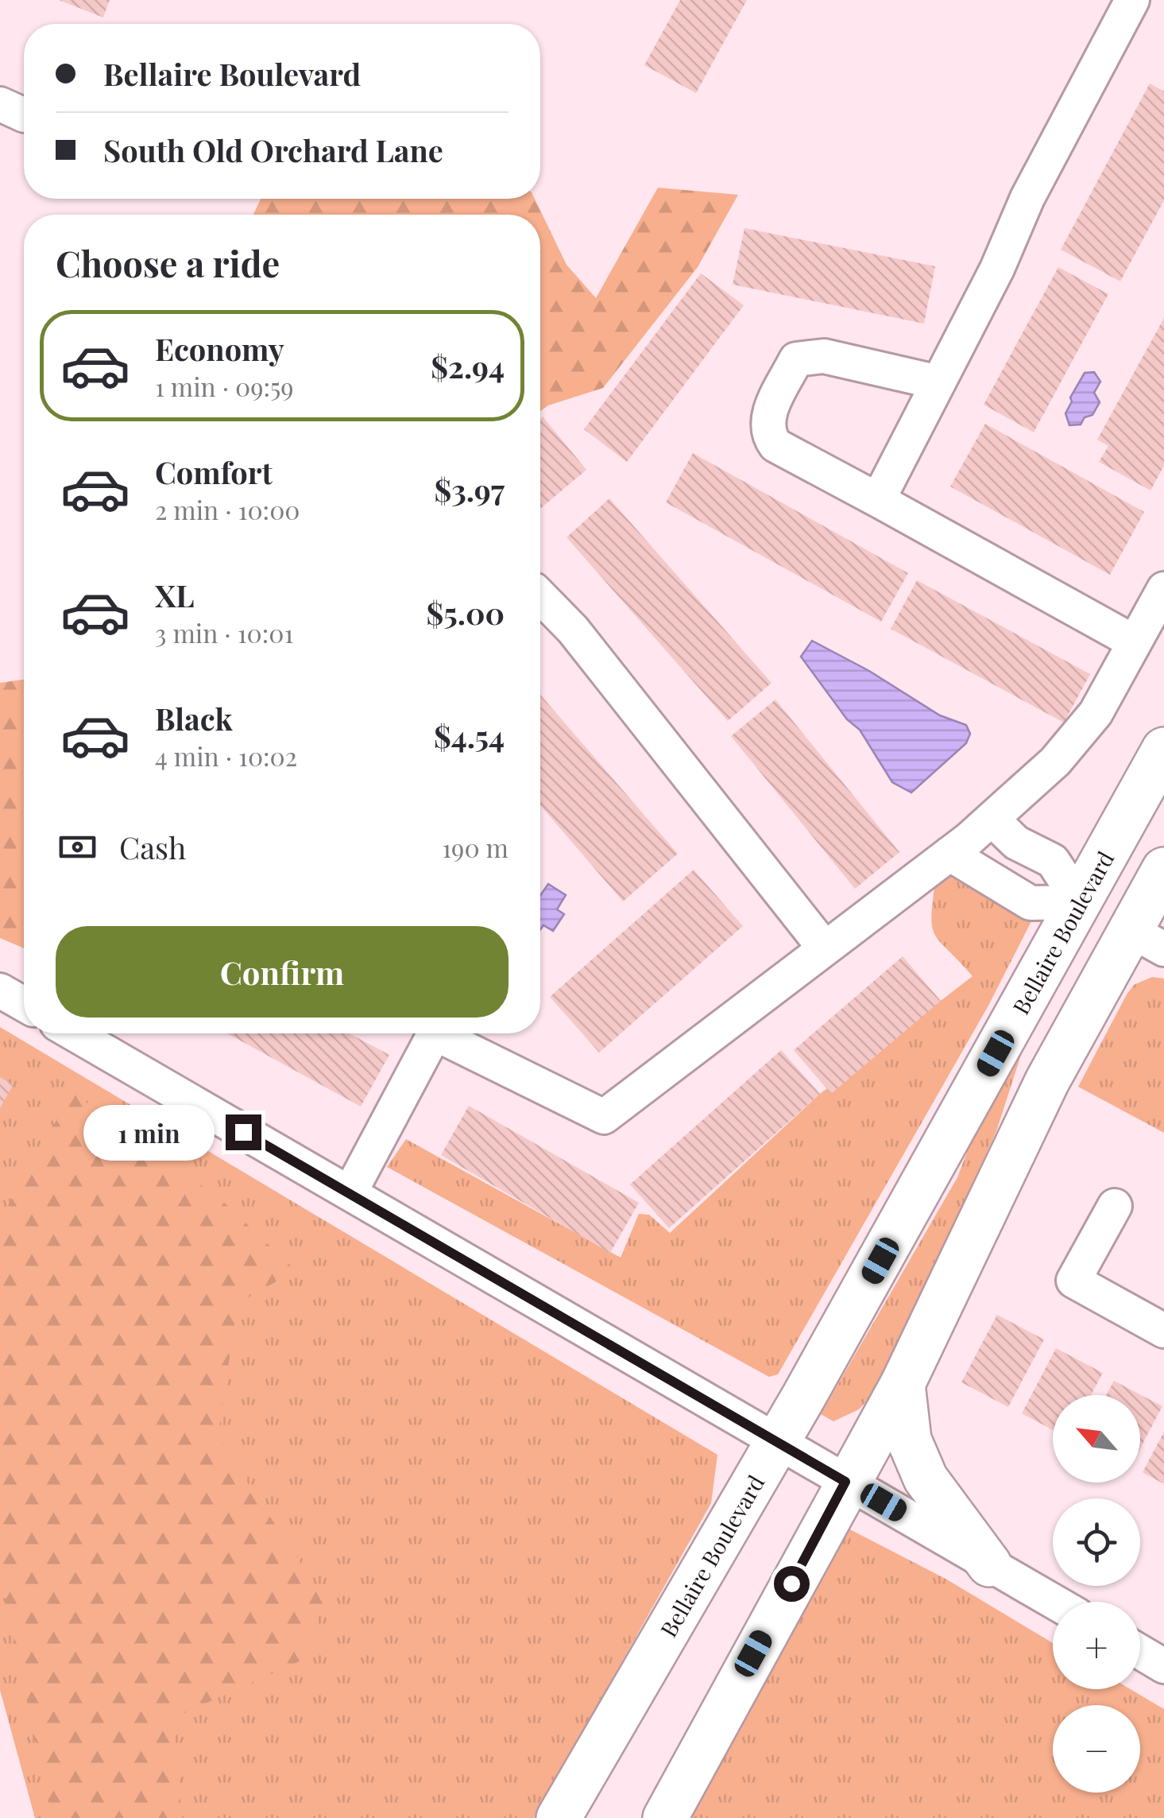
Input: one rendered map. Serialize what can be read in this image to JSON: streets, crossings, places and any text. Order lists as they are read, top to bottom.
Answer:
{
  "streets": {
    "main road": ["Bellaire Boulevard"]
  },
  "north": "top left",
  "page": {
    "banner": ["Bellaire Boulevard", "South Old Orchard Lane"],
    "heading": "Choose a ride",
    "list": [
      {
        "name": "Economy",
        "note": "1 min · 09:59",
        "value": "$2.94"
      },
      {
        "name": "Comfort",
        "note": "2 min · 10:00",
        "value": "$3.97"
      },
      {
        "name": "XL",
        "note": "3 min · 10:01",
        "value": "$5.00"
      },
      {
        "name": "Black",
        "note": "4 min · 10:02",
        "value": "$4.54"
      }
    ],
    "pay": ["Cash", "190 m"],
    "buttons": "Confirm",
    "bubble": "1 min",
    "map_buttons": ["+", "−"]
  }
}
